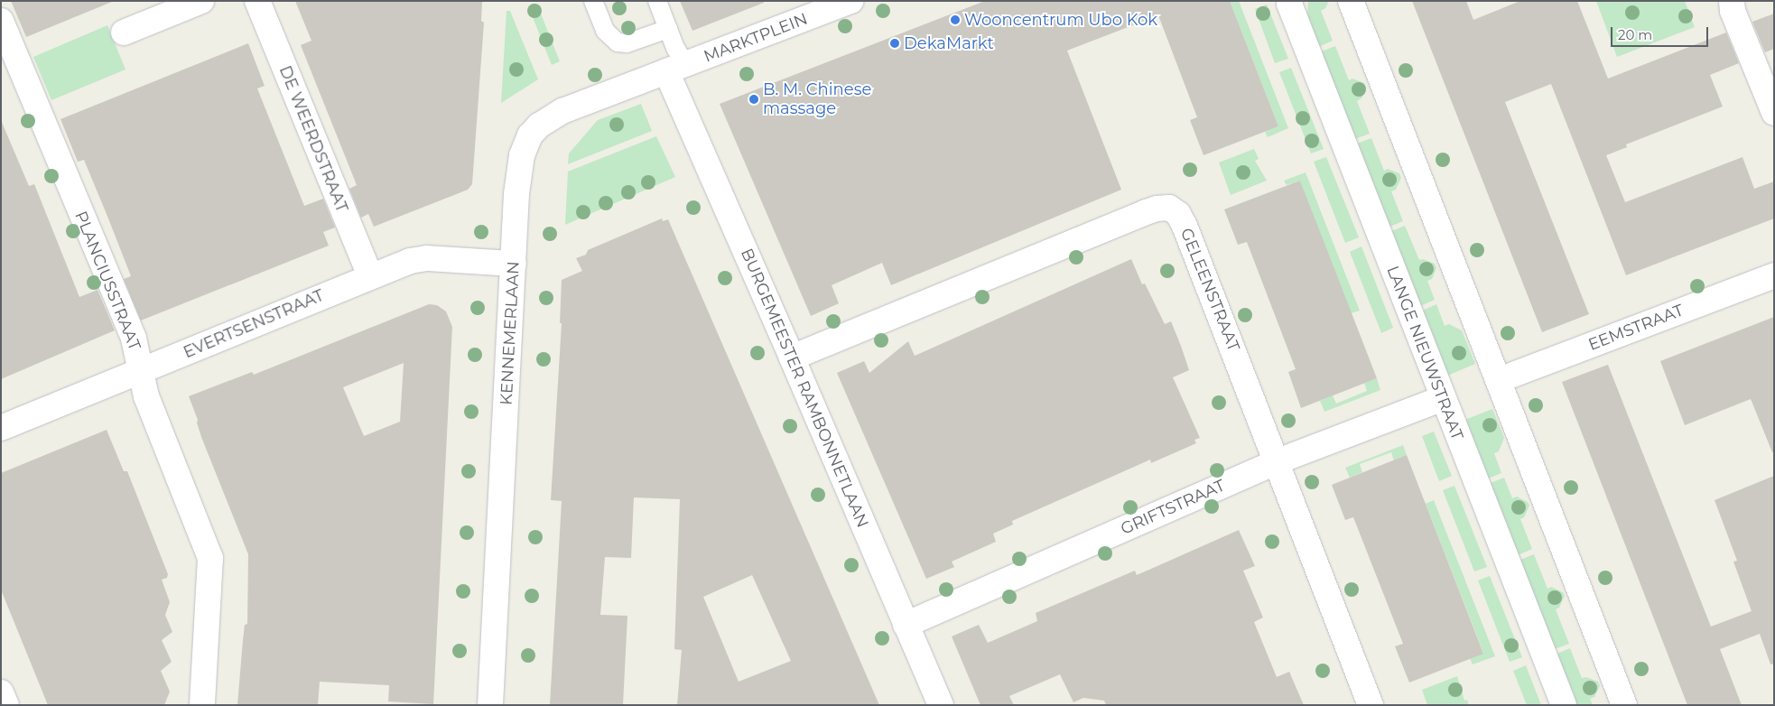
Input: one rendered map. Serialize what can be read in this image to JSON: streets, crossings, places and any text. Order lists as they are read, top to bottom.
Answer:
{
  "streets": {
    "street": [
      "MARKTPLEIN",
      "DE WEERDSTRAAT",
      "PLANCIUSSTRAAT",
      "GELEENSTRAAT",
      "EVERTSENSTRAAT",
      "EEMSTRAAT",
      "KENNEMERLAAN",
      "LANGE NIEUWSTRAAT",
      "BURGEMEESTER RAMBONNETLAAN",
      "GRIFTSTRAAT"
    ]
  },
  "crossings": [
    ["MARKTPLEIN", "KENNEMERLAAN"],
    ["MARKTPLEIN", "BURGEMEESTER RAMBONNETLAAN"],
    ["DE WEERDSTRAAT", "EVERTSENSTRAAT"],
    ["PLANCIUSSTRAAT", "EVERTSENSTRAAT"],
    ["GELEENSTRAAT", "BURGEMEESTER RAMBONNETLAAN"],
    ["GELEENSTRAAT", "GRIFTSTRAAT"],
    ["EVERTSENSTRAAT", "KENNEMERLAAN"],
    ["KENNEMERLAAN", "BURGEMEESTER RAMBONNETLAAN"],
    ["LANGE NIEUWSTRAAT", "GRIFTSTRAAT"],
    ["BURGEMEESTER RAMBONNETLAAN", "GRIFTSTRAAT"]
  ],
  "places": ["Wooncentrum Ubo Kok", "DekaMarkt", "B. M. Chinese massage"],
  "scale_bar": "20 m"
}
